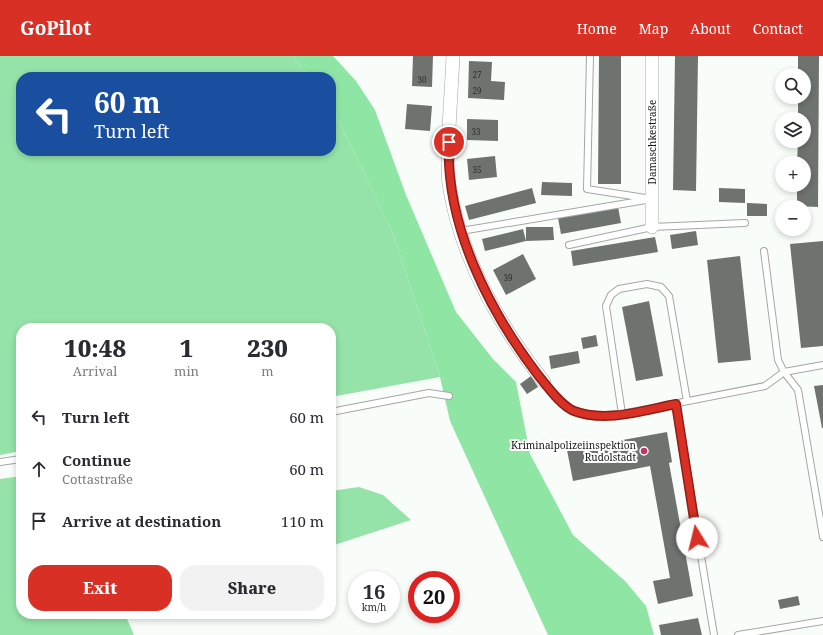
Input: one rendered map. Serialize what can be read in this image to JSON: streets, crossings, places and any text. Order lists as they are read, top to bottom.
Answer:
{
  "streets": {
    "street": ["Damaschkestraße"]
  },
  "places": ["Kriminalpolizeiinspektion Rudolstadt"],
  "house_numbers": [
    "27",
    "30",
    "29",
    "33",
    "35",
    "39"
  ],
  "page": {
    "header": "GoPilot",
    "nav": [
      "Home",
      "Map",
      "About",
      "Contact"
    ],
    "map_buttons": ["+", "−"],
    "turn": ["60 m", "Turn left"],
    "eta": [
      "10:48",
      "Arrival",
      "1",
      "min",
      "230",
      "m"
    ],
    "list": [
      {
        "name": "Turn left",
        "value": "60 m"
      },
      {
        "name": "Continue",
        "note": "Cottastraße",
        "value": "60 m"
      },
      {
        "name": "Arrive at destination",
        "value": "110 m"
      }
    ],
    "buttons": ["Exit", "Share"],
    "speed": "16 km/h",
    "limit": "20"
  }
}
